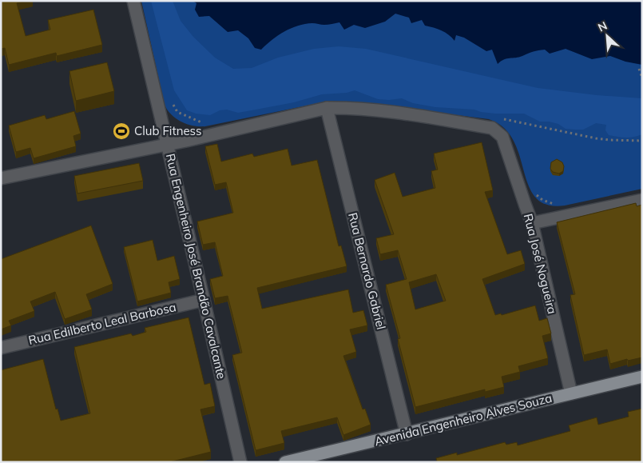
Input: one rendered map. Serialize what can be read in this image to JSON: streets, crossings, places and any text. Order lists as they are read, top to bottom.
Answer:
{
  "streets": {
    "main road": ["Avenida Engenheiro Alves Souza"],
    "street": [
      "Rua José Nogueira",
      "Rua Engenheiro José Brandão Cavalcante",
      "Rua Bernardo Gabriel",
      "Rua Edilberto Leal Barbosa"
    ]
  },
  "crossings": [
    ["Rua José Nogueira", "Rua Bernardo Gabriel"],
    ["Rua José Nogueira", "Avenida Engenheiro Alves Souza"],
    ["Rua Engenheiro José Brandão Cavalcante", "Rua Edilberto Leal Barbosa"],
    ["Rua Bernardo Gabriel", "Avenida Engenheiro Alves Souza"]
  ],
  "places": {
    "sports": ["Club Fitness"]
  },
  "north": "top left"
}
